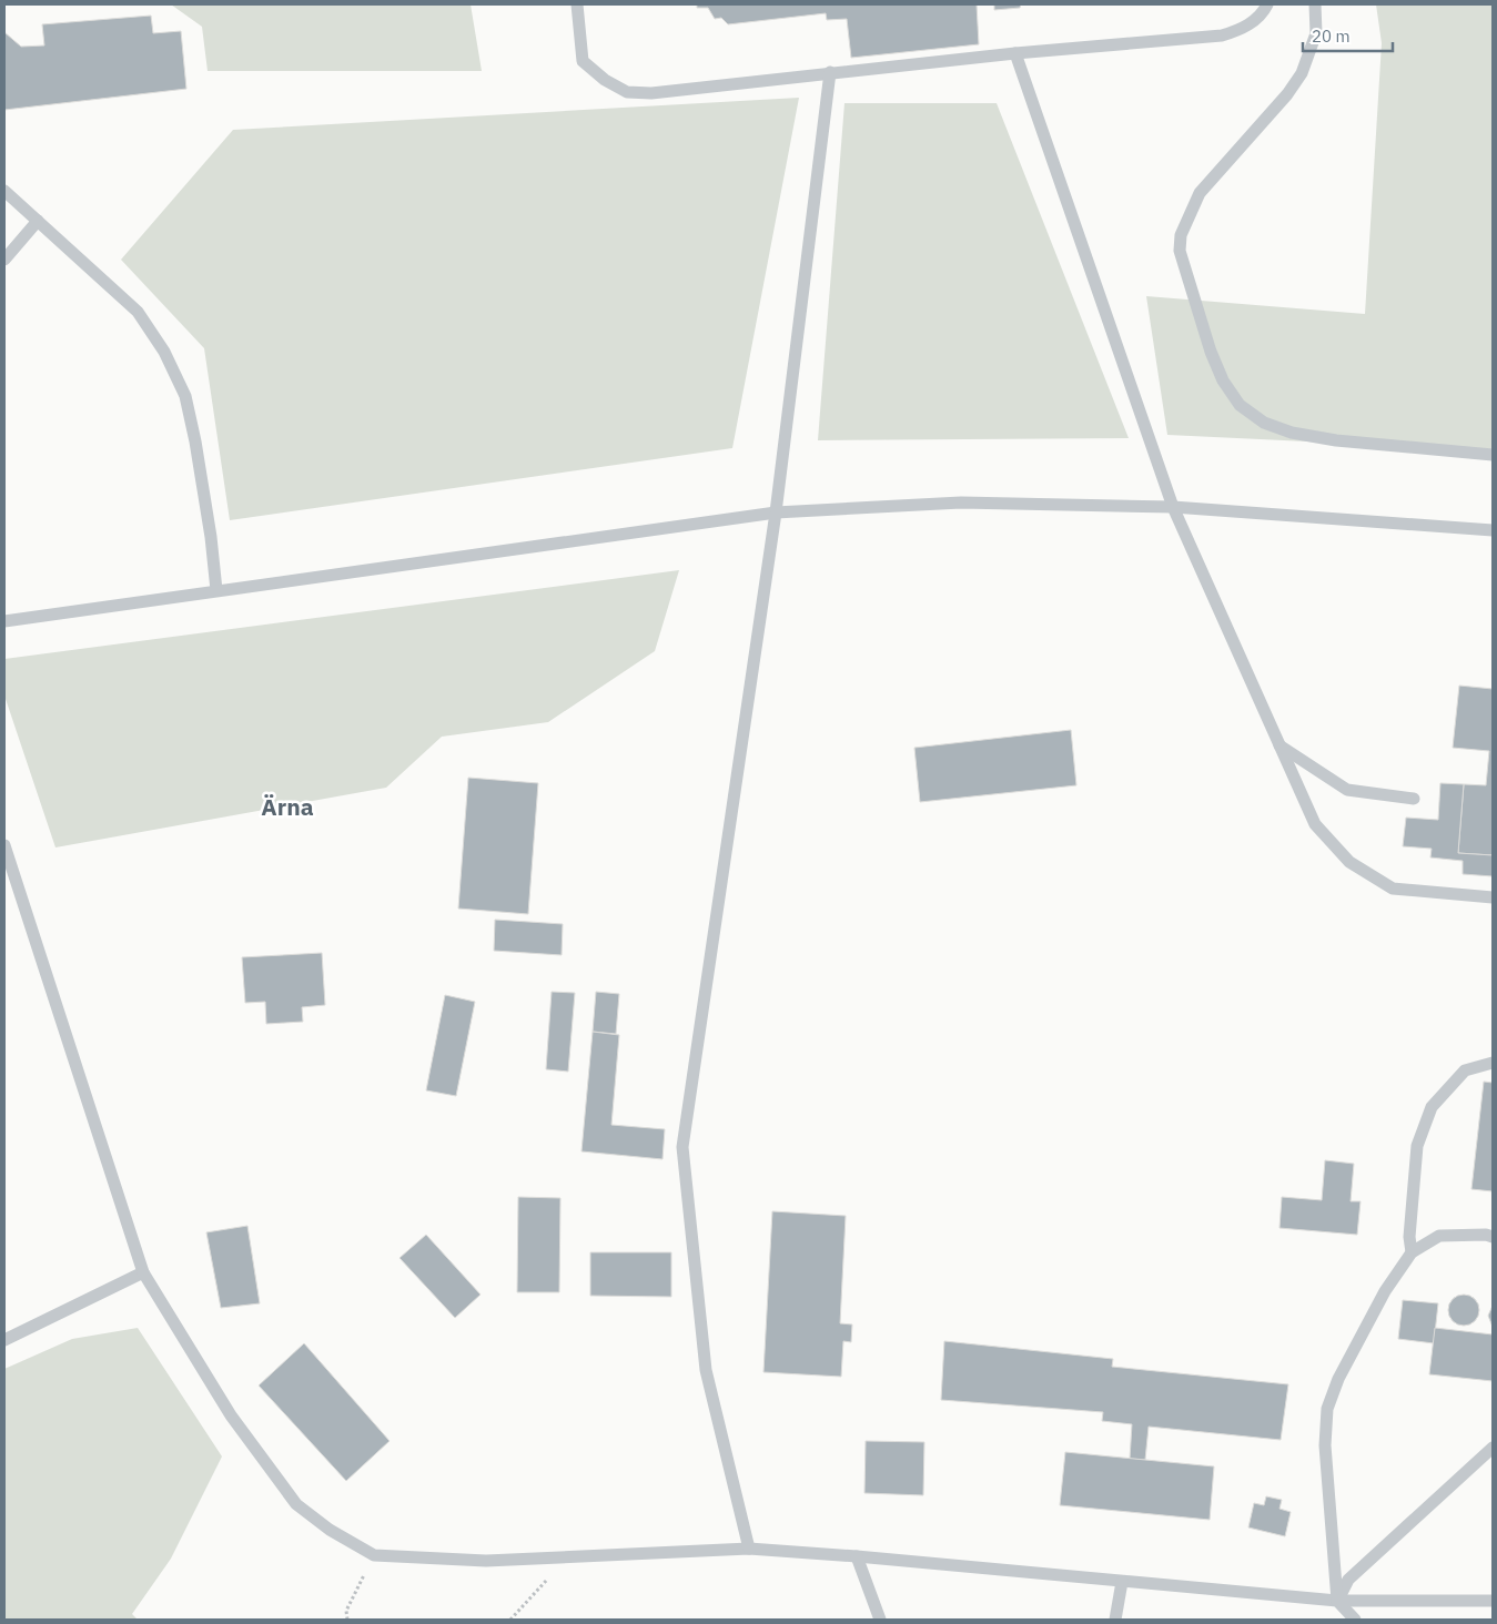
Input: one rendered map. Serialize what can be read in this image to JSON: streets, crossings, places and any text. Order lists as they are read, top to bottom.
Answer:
{
  "districts": ["Ärna"],
  "scale_bar": "20 m"
}
